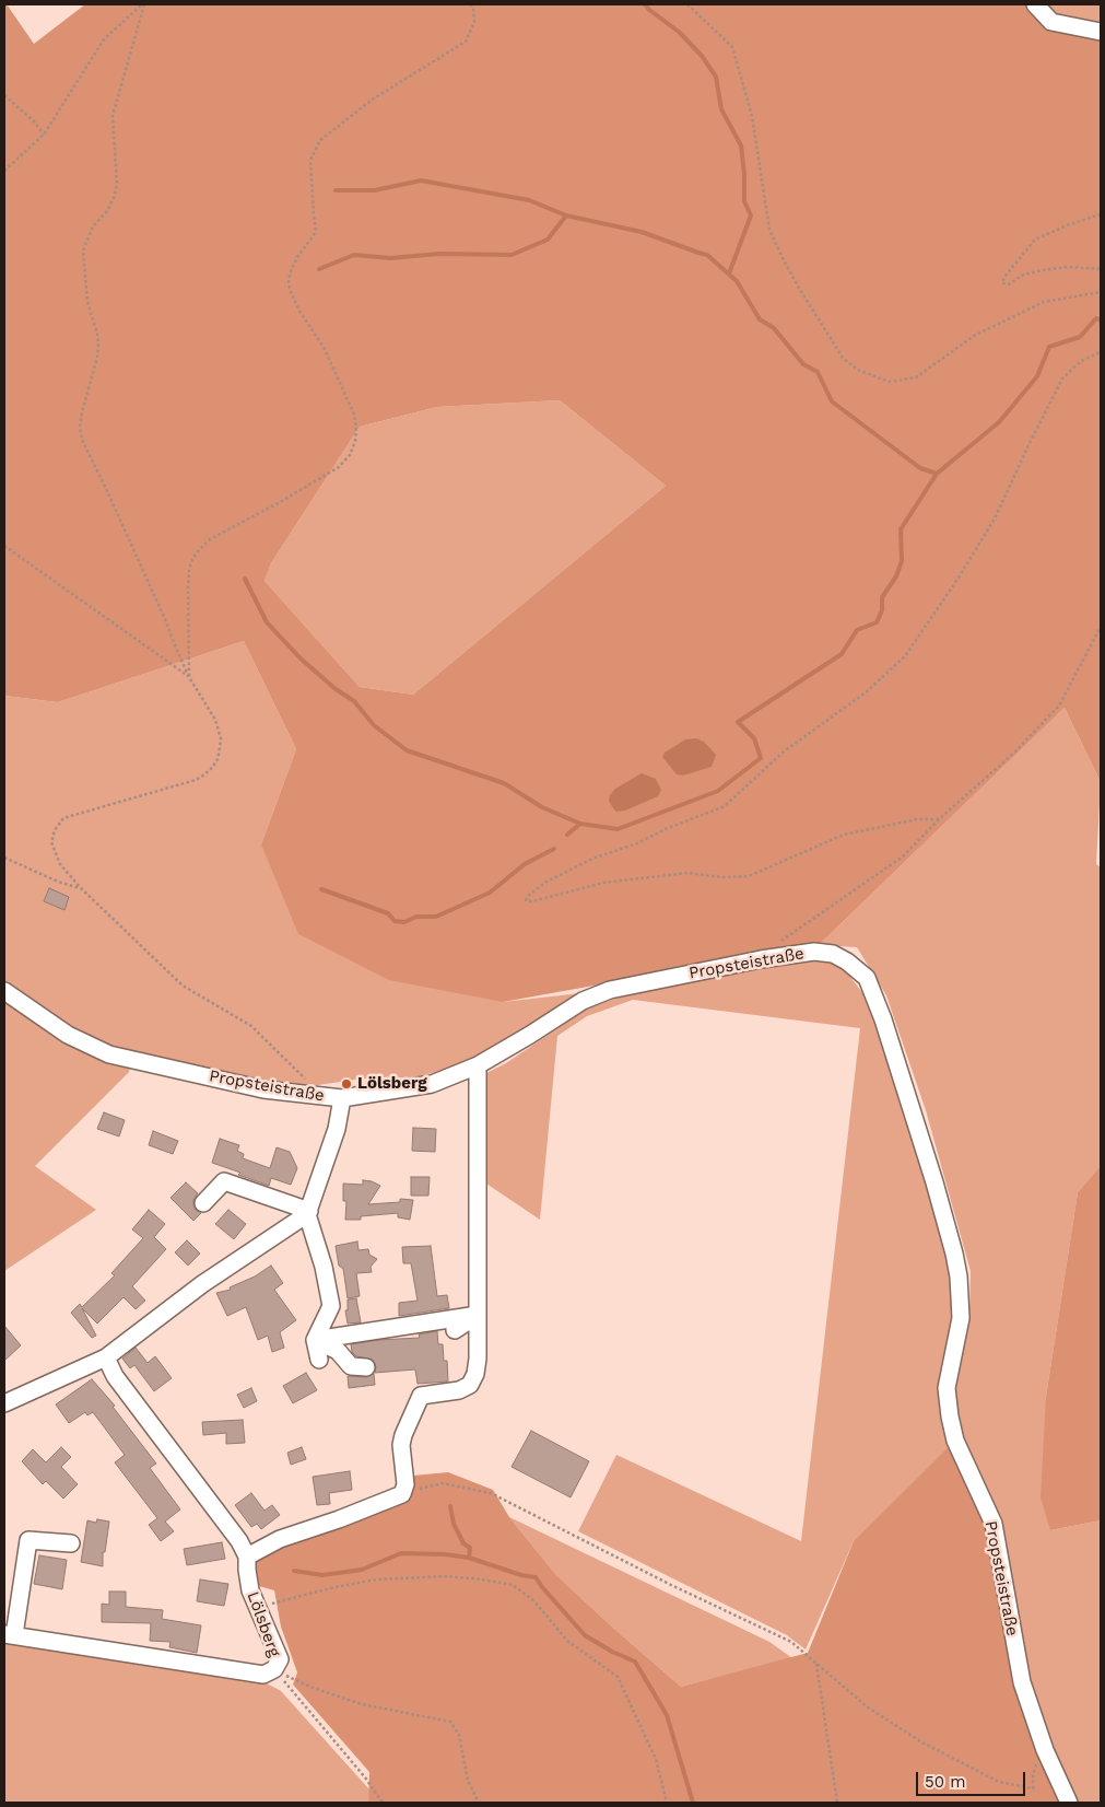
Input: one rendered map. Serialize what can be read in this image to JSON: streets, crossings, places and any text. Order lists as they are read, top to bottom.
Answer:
{
  "streets": {
    "street": ["Propsteistraße", "Lölsberg"]
  },
  "places": ["Lölsberg"],
  "scale_bar": "50 m"
}
